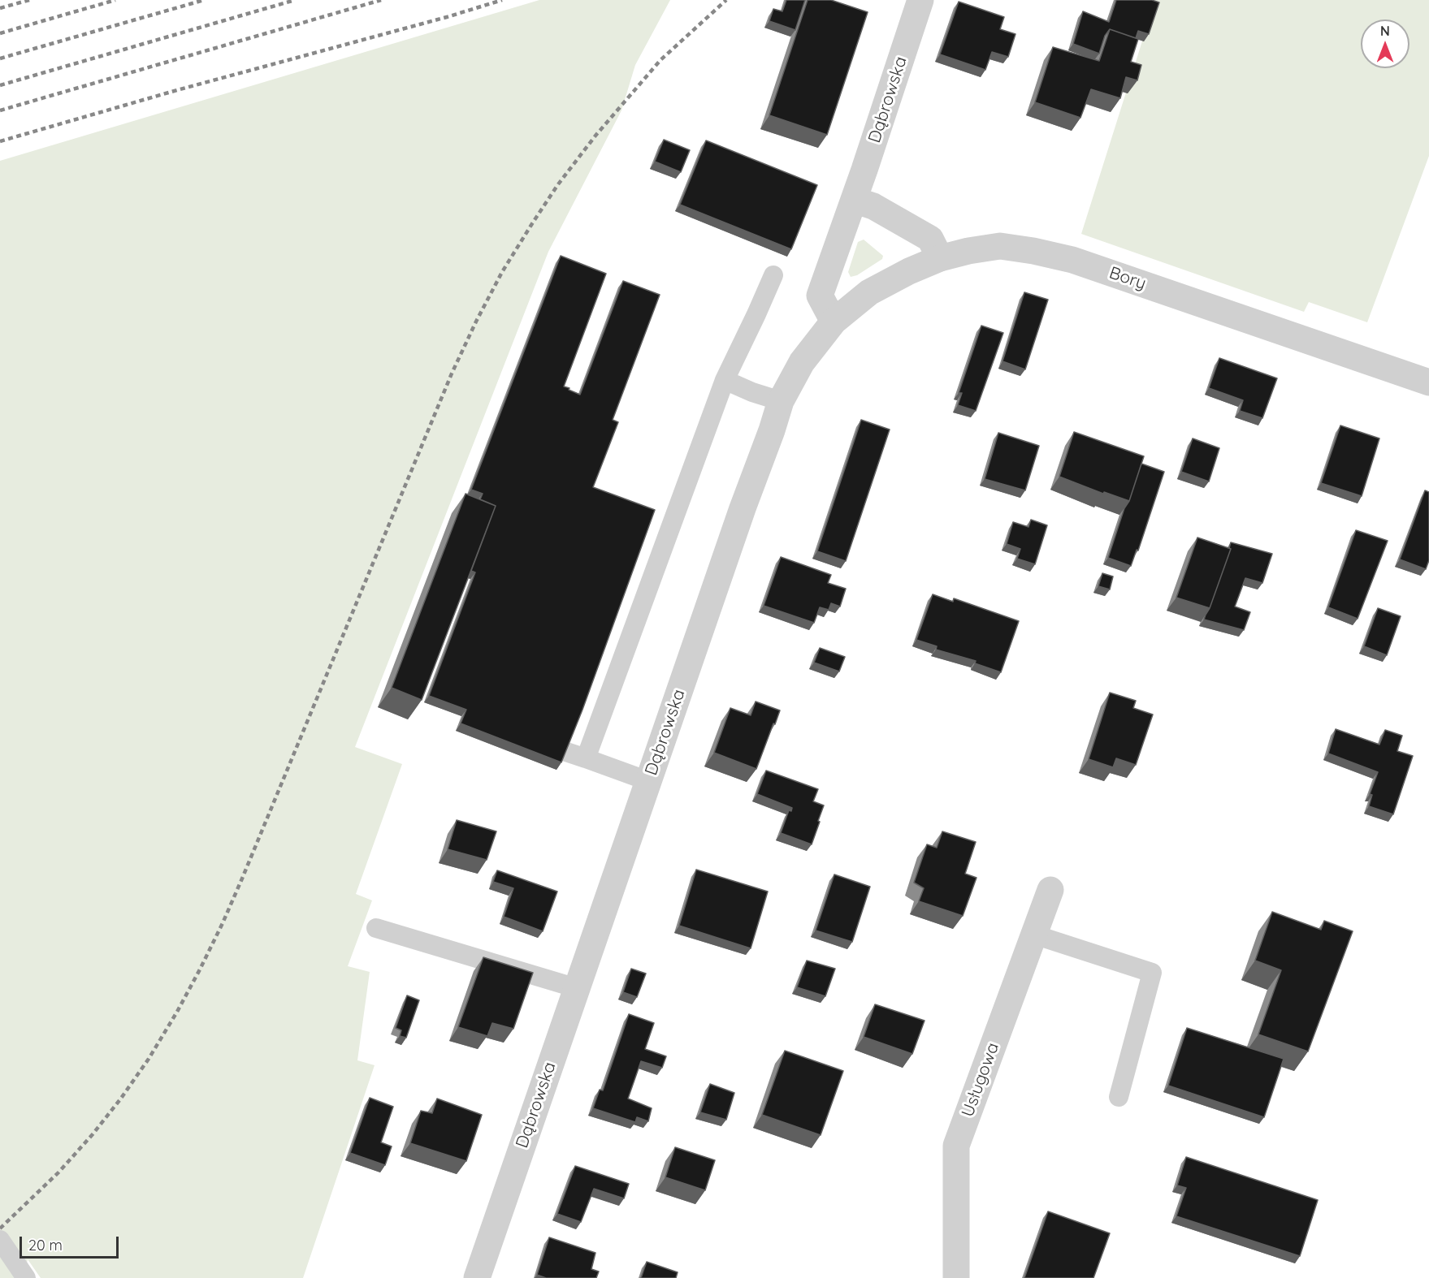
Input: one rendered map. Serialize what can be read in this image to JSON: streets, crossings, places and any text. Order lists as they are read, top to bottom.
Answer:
{
  "streets": {
    "street": ["Dąbrowska", "Bory", "Usługowa"]
  },
  "crossings": [
    ["Dąbrowska", "Bory"]
  ],
  "scale_bar": "20 m",
  "north": "top"
}
